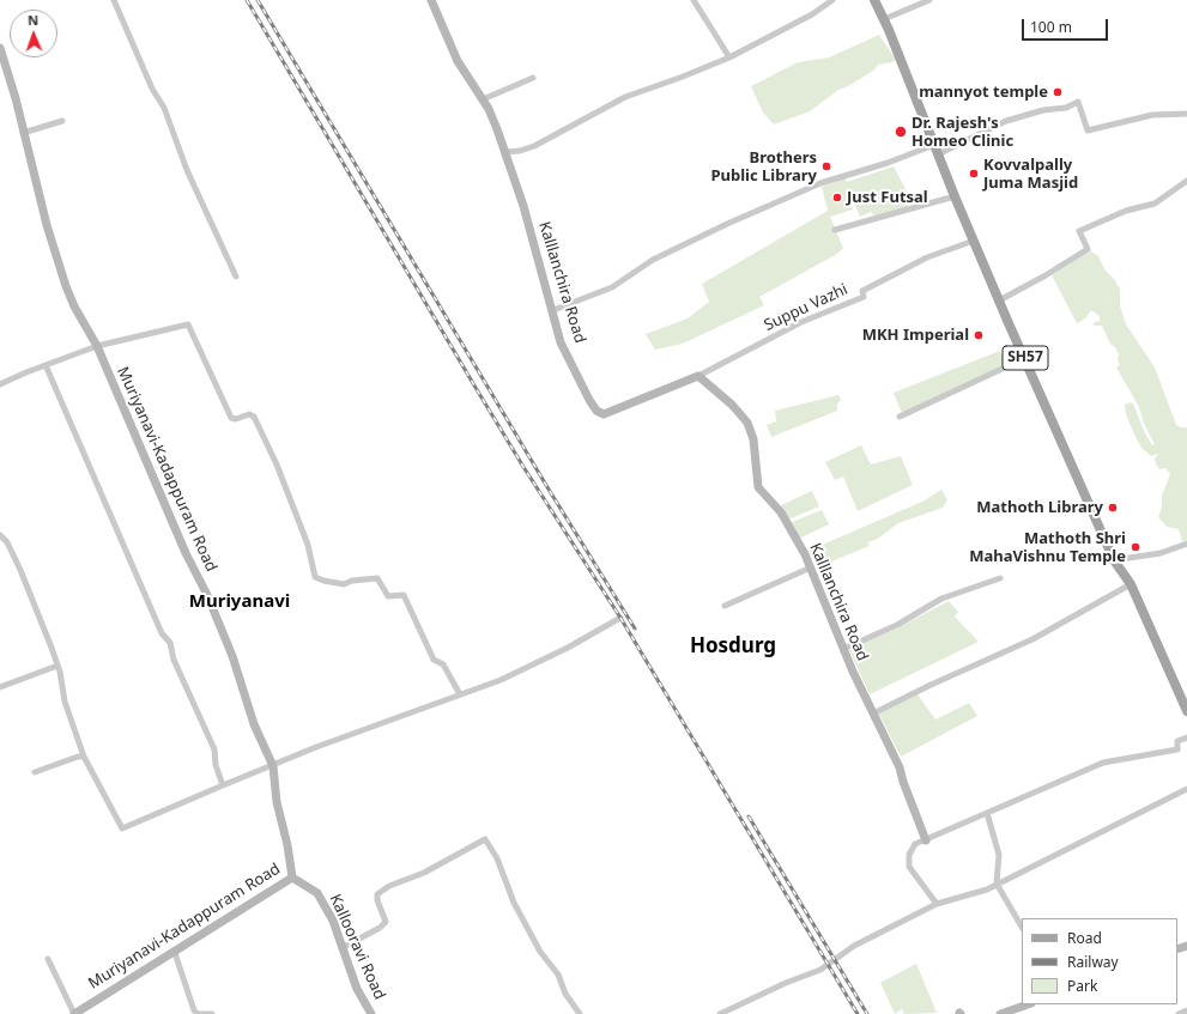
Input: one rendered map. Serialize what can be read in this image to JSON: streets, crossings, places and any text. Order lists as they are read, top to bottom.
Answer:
{
  "streets": {
    "main road": ["SH57"],
    "street": [
      "Kalllanchira Road",
      "Suppu Vazhi",
      "Muriyanavi-Kadappuram Road",
      "Kallooravi Road"
    ]
  },
  "crossings": [
    ["Kalllanchira Road", "Suppu Vazhi"],
    ["Suppu Vazhi", "SH57"],
    ["Muriyanavi-Kadappuram Road", "Kallooravi Road"]
  ],
  "districts": ["Muriyanavi", "Hosdurg"],
  "places": [
    "mannyot temple",
    "Dr. Rajesh's Homeo Clinic",
    "Brothers Public Library",
    "Kovvalpally Juma Masjid",
    "Just Futsal",
    "MKH Imperial",
    "Mathoth Library",
    "Mathoth Shri MahaVishnu Temple"
  ],
  "legend": ["Road", "Railway", "Park"],
  "scale_bar": "100 m",
  "north": "top"
}
